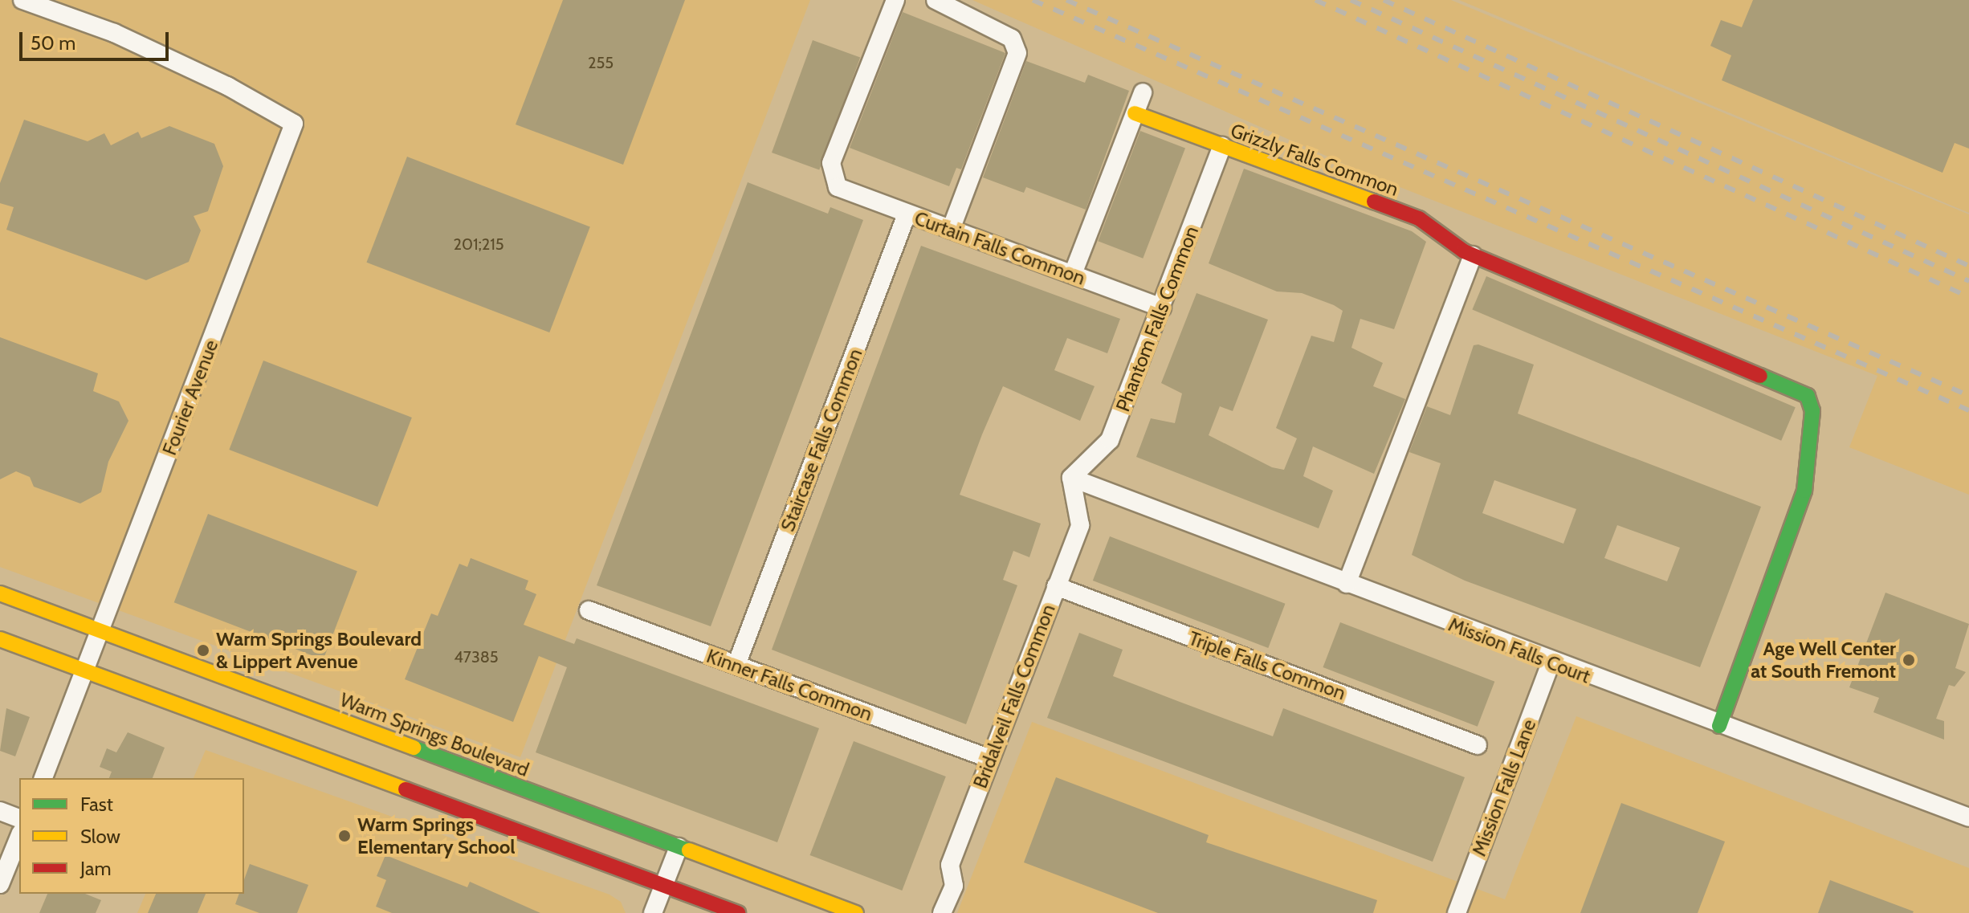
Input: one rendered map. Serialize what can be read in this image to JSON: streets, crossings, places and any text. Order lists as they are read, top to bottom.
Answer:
{
  "streets": {
    "main road": ["Grizzly Falls Common", "Warm Springs Boulevard"],
    "street": [
      "Curtain Falls Common",
      "Phantom Falls Common",
      "Fourier Avenue",
      "Staircase Falls Common",
      "Mission Falls Court",
      "Triple Falls Common",
      "Kinner Falls Common",
      "Bridalveil Falls Common",
      "Mission Falls Lane"
    ]
  },
  "crossings": [
    ["Grizzly Falls Common", "Phantom Falls Common"],
    ["Grizzly Falls Common", "Mission Falls Court"],
    ["Curtain Falls Common", "Phantom Falls Common"],
    ["Curtain Falls Common", "Staircase Falls Common"],
    ["Phantom Falls Common", "Mission Falls Court"],
    ["Phantom Falls Common", "Bridalveil Falls Common"],
    ["Fourier Avenue", "Warm Springs Boulevard"],
    ["Staircase Falls Common", "Kinner Falls Common"],
    ["Mission Falls Court", "Bridalveil Falls Common"],
    ["Mission Falls Court", "Mission Falls Lane"],
    ["Triple Falls Common", "Bridalveil Falls Common"],
    ["Kinner Falls Common", "Bridalveil Falls Common"]
  ],
  "places": ["Warm Springs Boulevard & Lippert Avenue", "Age Well Center at South Fremont", "Warm Springs Elementary School"],
  "house_numbers": ["255", "201;215", "47385"],
  "legend": ["Fast", "Slow", "Jam"],
  "scale_bar": "50 m"
}
